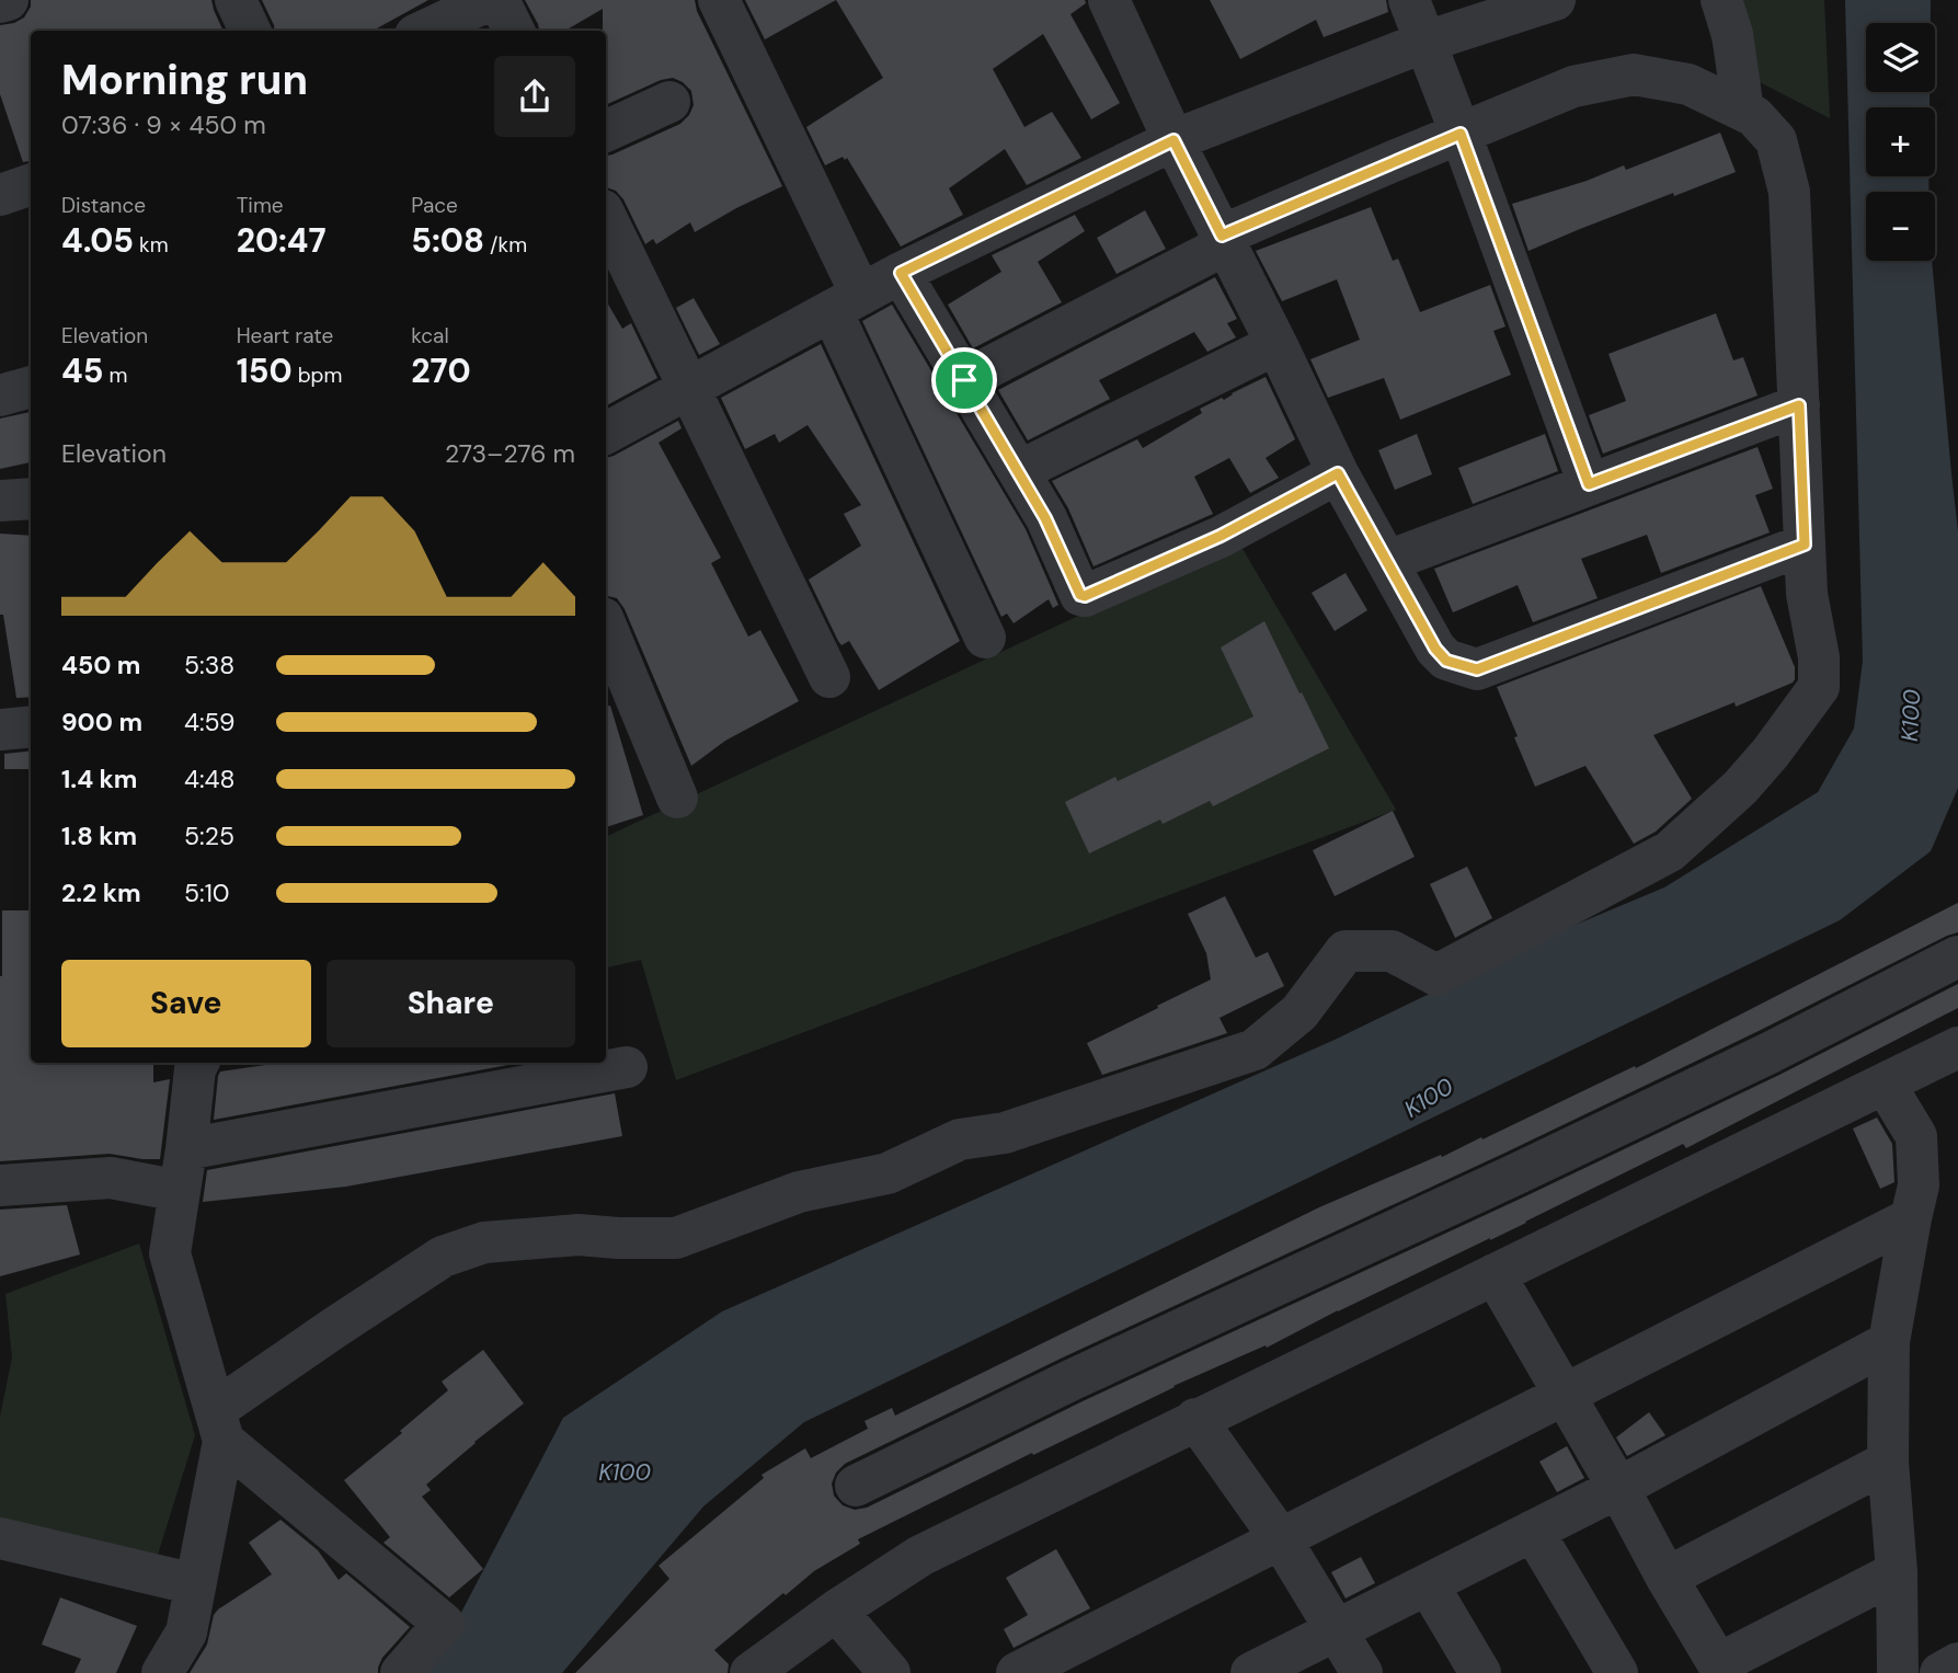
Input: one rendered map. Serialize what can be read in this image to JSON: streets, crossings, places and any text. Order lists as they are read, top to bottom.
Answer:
{
  "water": ["K100"],
  "page": {
    "map_buttons": ["+", "−"],
    "heading": ["Morning run", "07:36 · 9 × 450 m"],
    "stats": [
      ["Distance", "4.05 km"],
      ["Time", "20:47"],
      ["Pace", "5:08 /km"],
      ["Elevation", "45 m"],
      ["Heart rate", "150 bpm"],
      ["kcal", "270"]
    ],
    "chart": ["Elevation", "273–276 m"],
    "list": [
      {
        "name": "450 m",
        "note": "5:38"
      },
      {
        "name": "900 m",
        "note": "4:59"
      },
      {
        "name": "1.4 km",
        "note": "4:48"
      },
      {
        "name": "1.8 km",
        "note": "5:25"
      },
      {
        "name": "2.2 km",
        "note": "5:10"
      }
    ],
    "buttons": ["Save", "Share"]
  }
}
